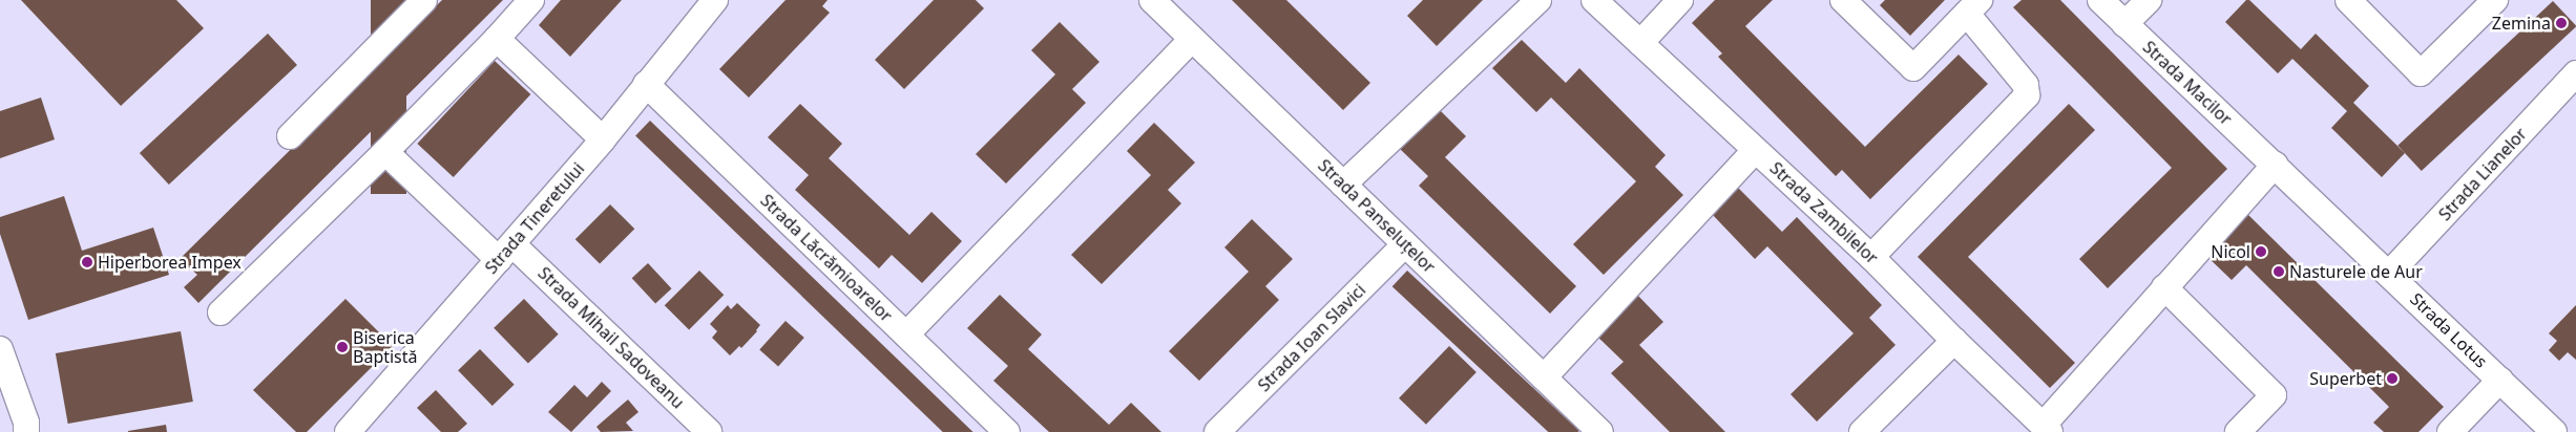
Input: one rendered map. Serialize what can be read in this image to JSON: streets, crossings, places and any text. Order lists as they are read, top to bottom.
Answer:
{
  "streets": {
    "street": [
      "Strada Macilor",
      "Strada Lianelor",
      "Strada Zambilelor",
      "Strada Panseluțelor",
      "Strada Tineretului",
      "Strada Lăcrămioarelor",
      "Strada Lotus",
      "Strada Mihail Sadoveanu",
      "Strada Ioan Slavici"
    ]
  },
  "crossings": [
    ["Strada Macilor", "Strada Lotus"],
    ["Strada Lianelor", "Strada Lotus"],
    ["Strada Panseluțelor", "Strada Ioan Slavici"],
    ["Strada Tineretului", "Strada Lăcrămioarelor"],
    ["Strada Tineretului", "Strada Mihail Sadoveanu"]
  ],
  "places": [
    "Zemina",
    "Nicol",
    "Hiperborea Impex",
    "Nasturele de Aur",
    "Biserica Baptistă",
    "Superbet"
  ]
}
